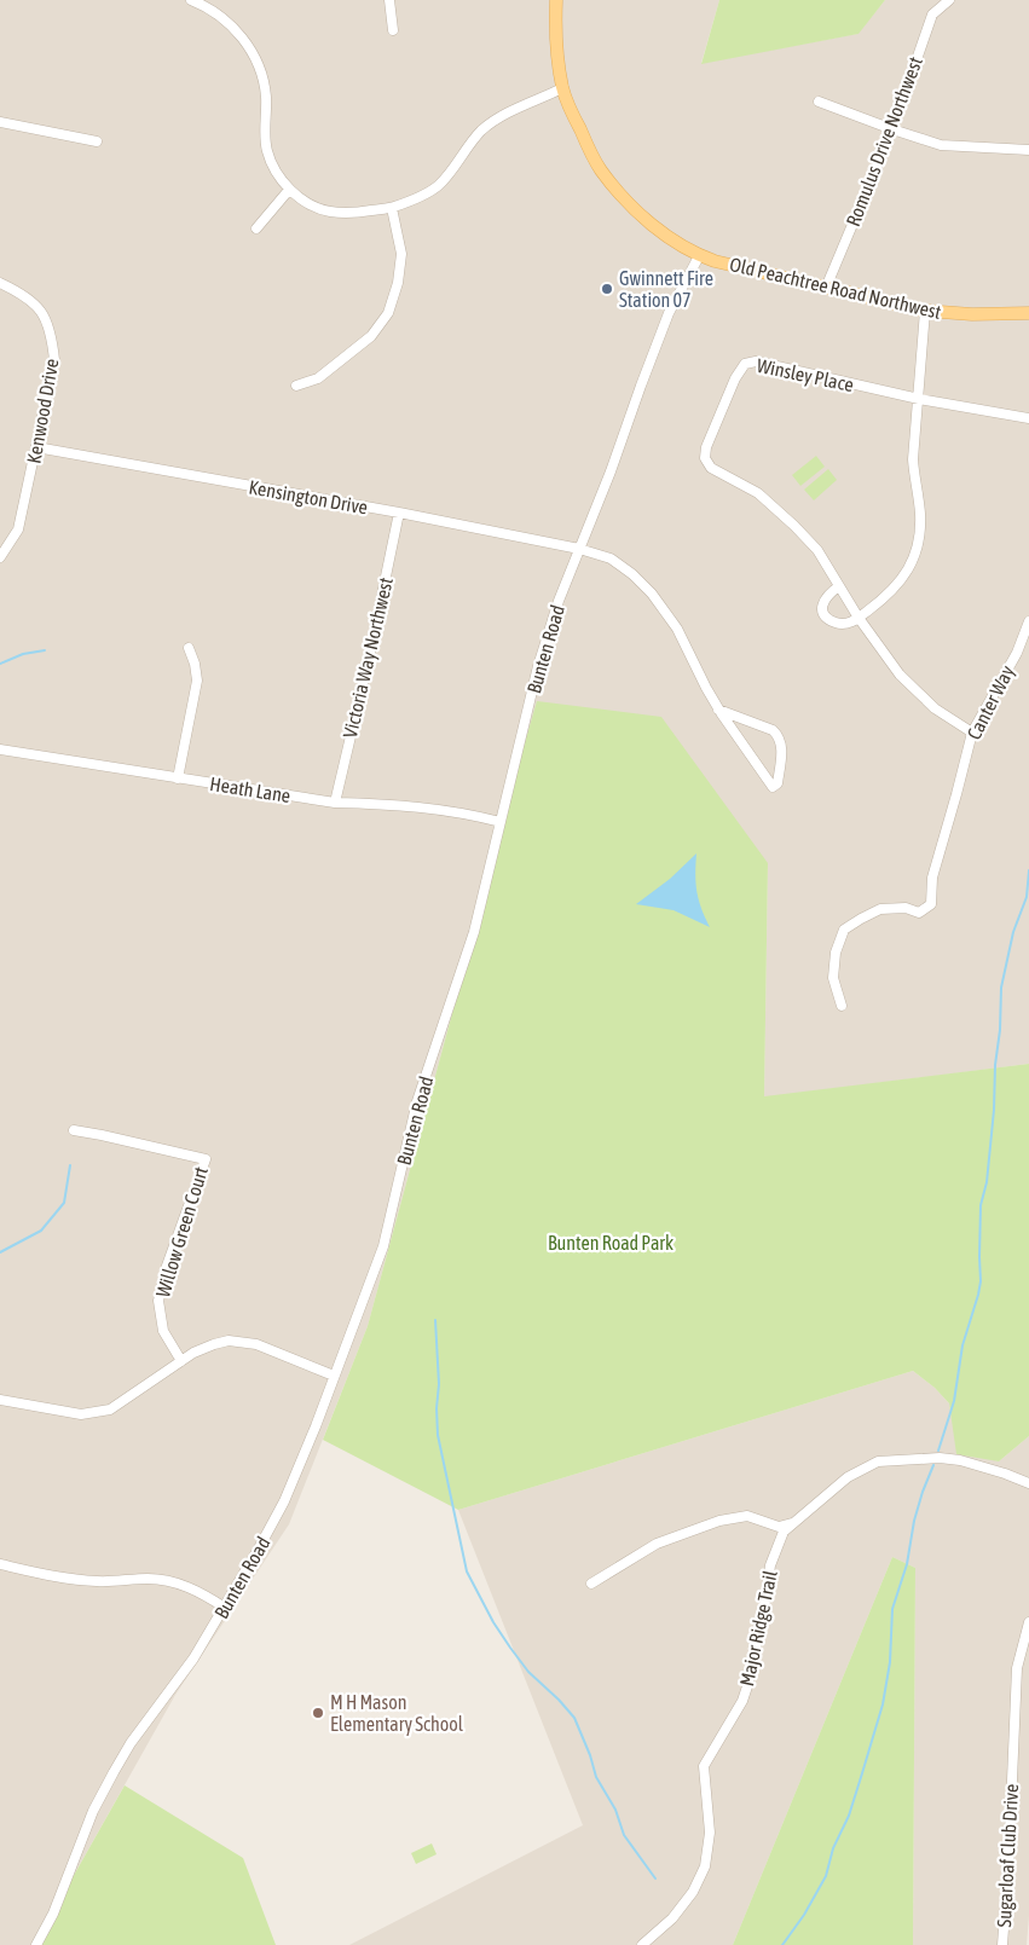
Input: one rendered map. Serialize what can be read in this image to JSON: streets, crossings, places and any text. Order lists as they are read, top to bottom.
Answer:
{
  "streets": {
    "main road": ["Old Peachtree Road Northwest"],
    "street": [
      "Romulus Drive Northwest",
      "Winsley Place",
      "Kenwood Drive",
      "Kensington Drive",
      "Bunten Road",
      "Victoria Way Northwest",
      "Canter Way",
      "Heath Lane",
      "Willow Green Court",
      "Major Ridge Trail",
      "Sugarloaf Club Drive"
    ]
  },
  "crossings": [
    ["Romulus Drive Northwest", "Old Peachtree Road Northwest"],
    ["Old Peachtree Road Northwest", "Bunten Road"],
    ["Winsley Place", "Canter Way"],
    ["Kenwood Drive", "Kensington Drive"],
    ["Kensington Drive", "Bunten Road"],
    ["Kensington Drive", "Victoria Way Northwest"],
    ["Bunten Road", "Heath Lane"],
    ["Victoria Way Northwest", "Heath Lane"]
  ],
  "parks": ["Bunten Road Park"],
  "places": ["Gwinnett Fire Station 07", "M H Mason Elementary School"]
}
